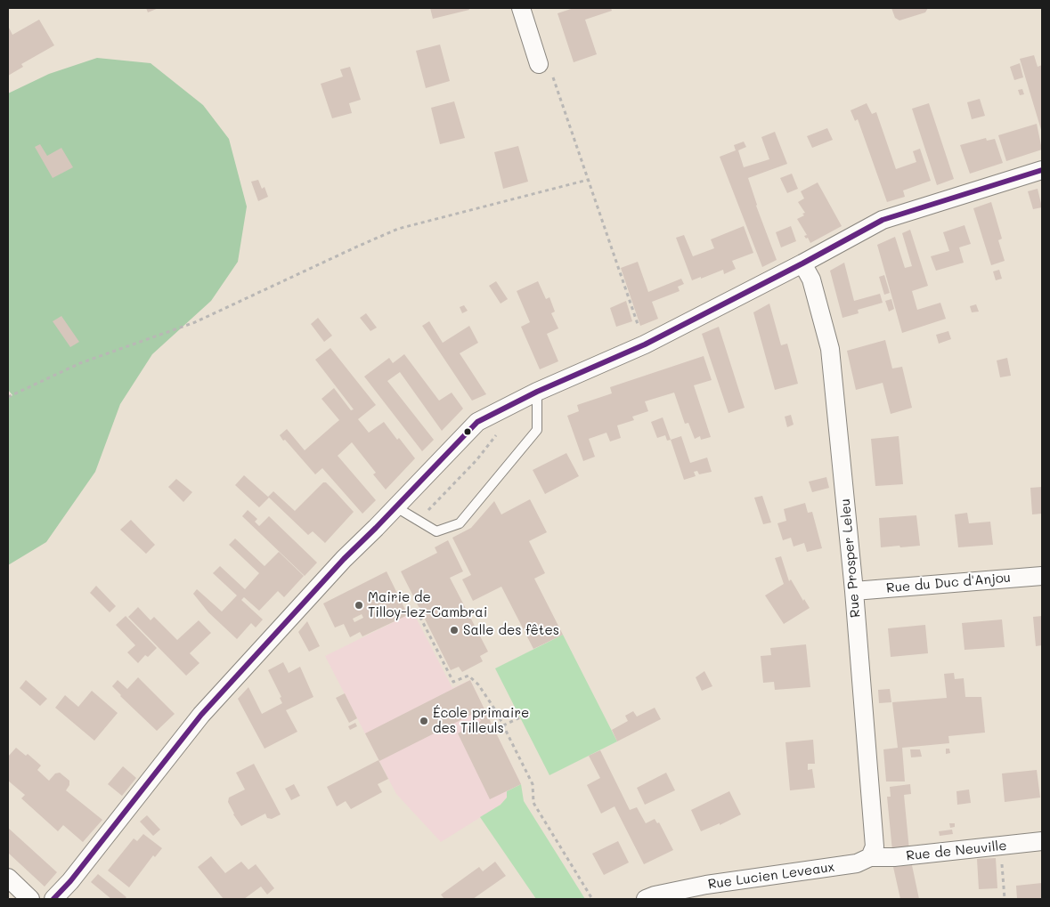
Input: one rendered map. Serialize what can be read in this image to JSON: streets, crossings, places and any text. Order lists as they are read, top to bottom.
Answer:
{
  "streets": {
    "street": [
      "Rue Prosper Leleu",
      "Rue du Duc d'Anjou",
      "Rue de Neuville",
      "Rue Lucien Leveaux"
    ]
  },
  "crossings": [
    ["Rue Prosper Leleu", "Rue du Duc d'Anjou"],
    ["Rue Prosper Leleu", "Rue de Neuville"],
    ["Rue Prosper Leleu", "Rue Lucien Leveaux"],
    ["Rue de Neuville", "Rue Lucien Leveaux"]
  ],
  "places": ["Mairie de Tilloy-lez-Cambrai", "Salle des fêtes", "École primaire des Tilleuls"]
}
